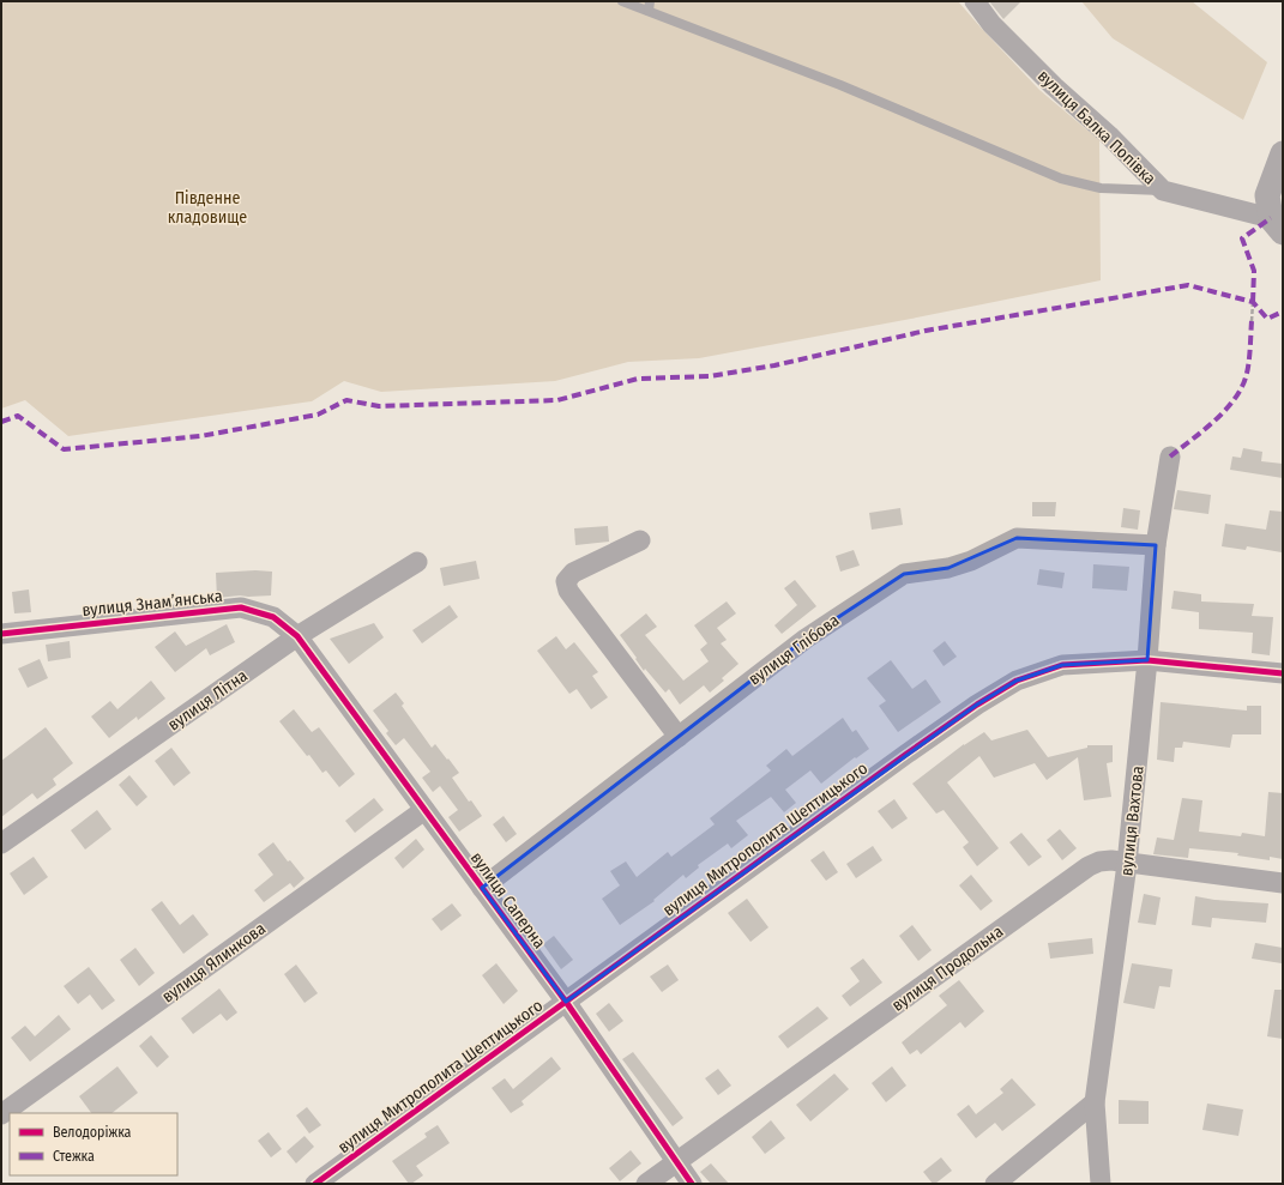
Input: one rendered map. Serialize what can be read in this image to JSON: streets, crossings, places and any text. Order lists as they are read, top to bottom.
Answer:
{
  "streets": {
    "street": [
      "вулиця Балка Попівка",
      "вулиця Знам’янська",
      "вулиця Глібова",
      "вулиця Літна",
      "вулиця Вахтова",
      "вулиця Митрополита Шептицького",
      "вулиця Саперна",
      "вулиця Ялинкова",
      "вулиця Продольна"
    ]
  },
  "crossings": [
    ["вулиця Знам’янська", "вулиця Літна"],
    ["вулиця Знам’янська", "вулиця Саперна"],
    ["вулиця Глібова", "вулиця Вахтова"],
    ["вулиця Глібова", "вулиця Саперна"],
    ["вулиця Літна", "вулиця Саперна"],
    ["вулиця Вахтова", "вулиця Митрополита Шептицького"],
    ["вулиця Вахтова", "вулиця Продольна"],
    ["вулиця Митрополита Шептицького", "вулиця Саперна"],
    ["вулиця Саперна", "вулиця Ялинкова"],
    ["вулиця Саперна", "вулиця Продольна"]
  ],
  "parks": ["Південне кладовище"],
  "legend": ["Велодоріжка", "Стежка"]
}
